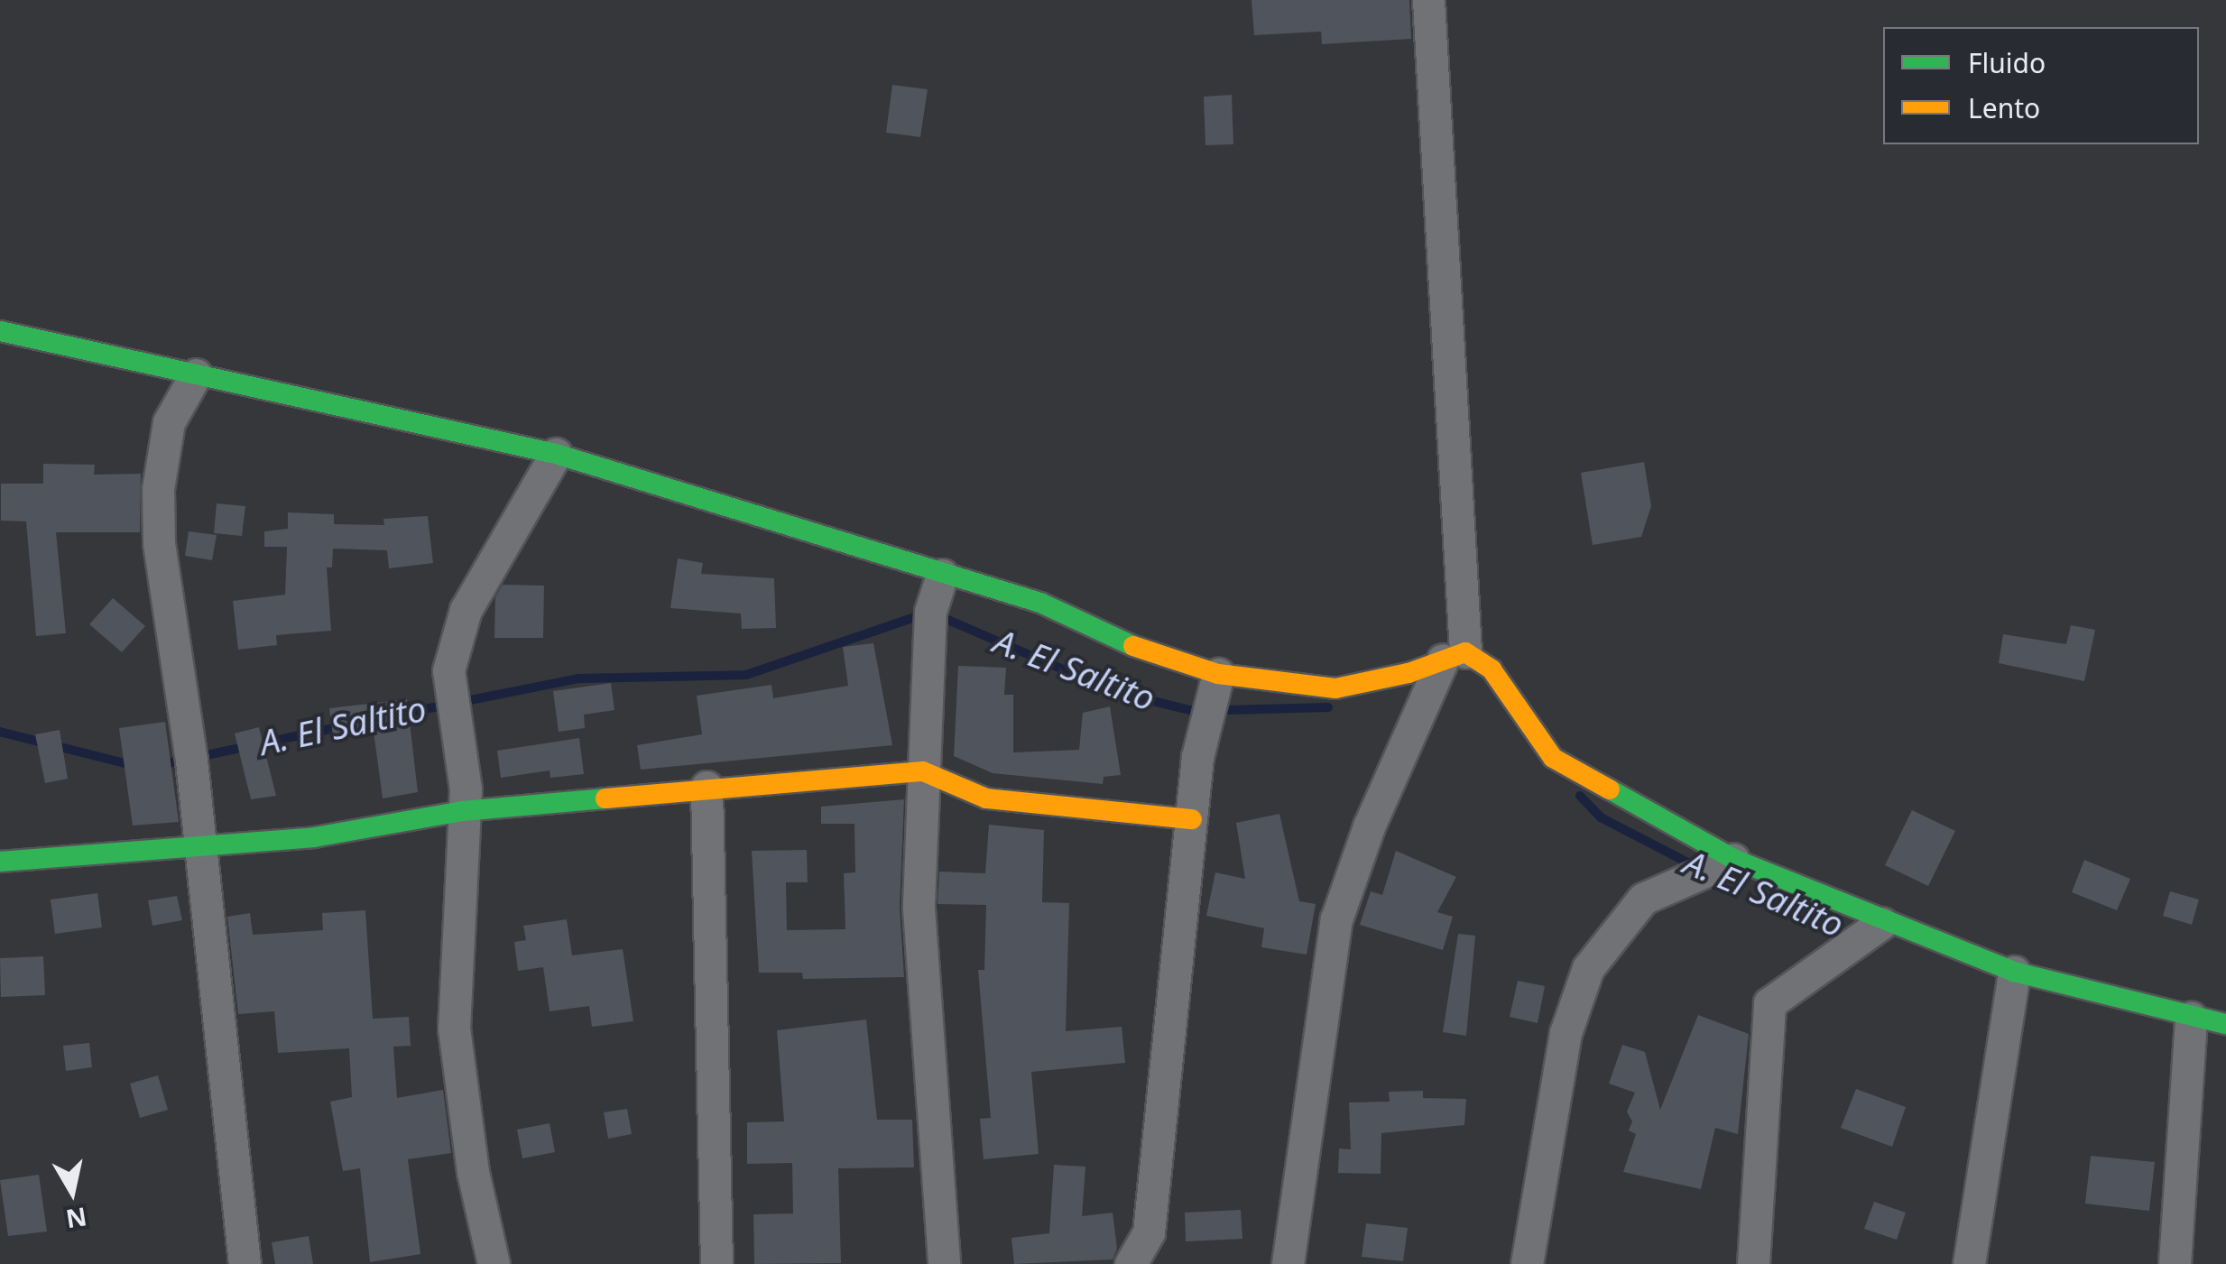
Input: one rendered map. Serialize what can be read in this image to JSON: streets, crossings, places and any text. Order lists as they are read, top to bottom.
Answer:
{
  "water": ["A. El Saltito"],
  "legend": ["Fluido", "Lento"],
  "north": "bottom"
}
